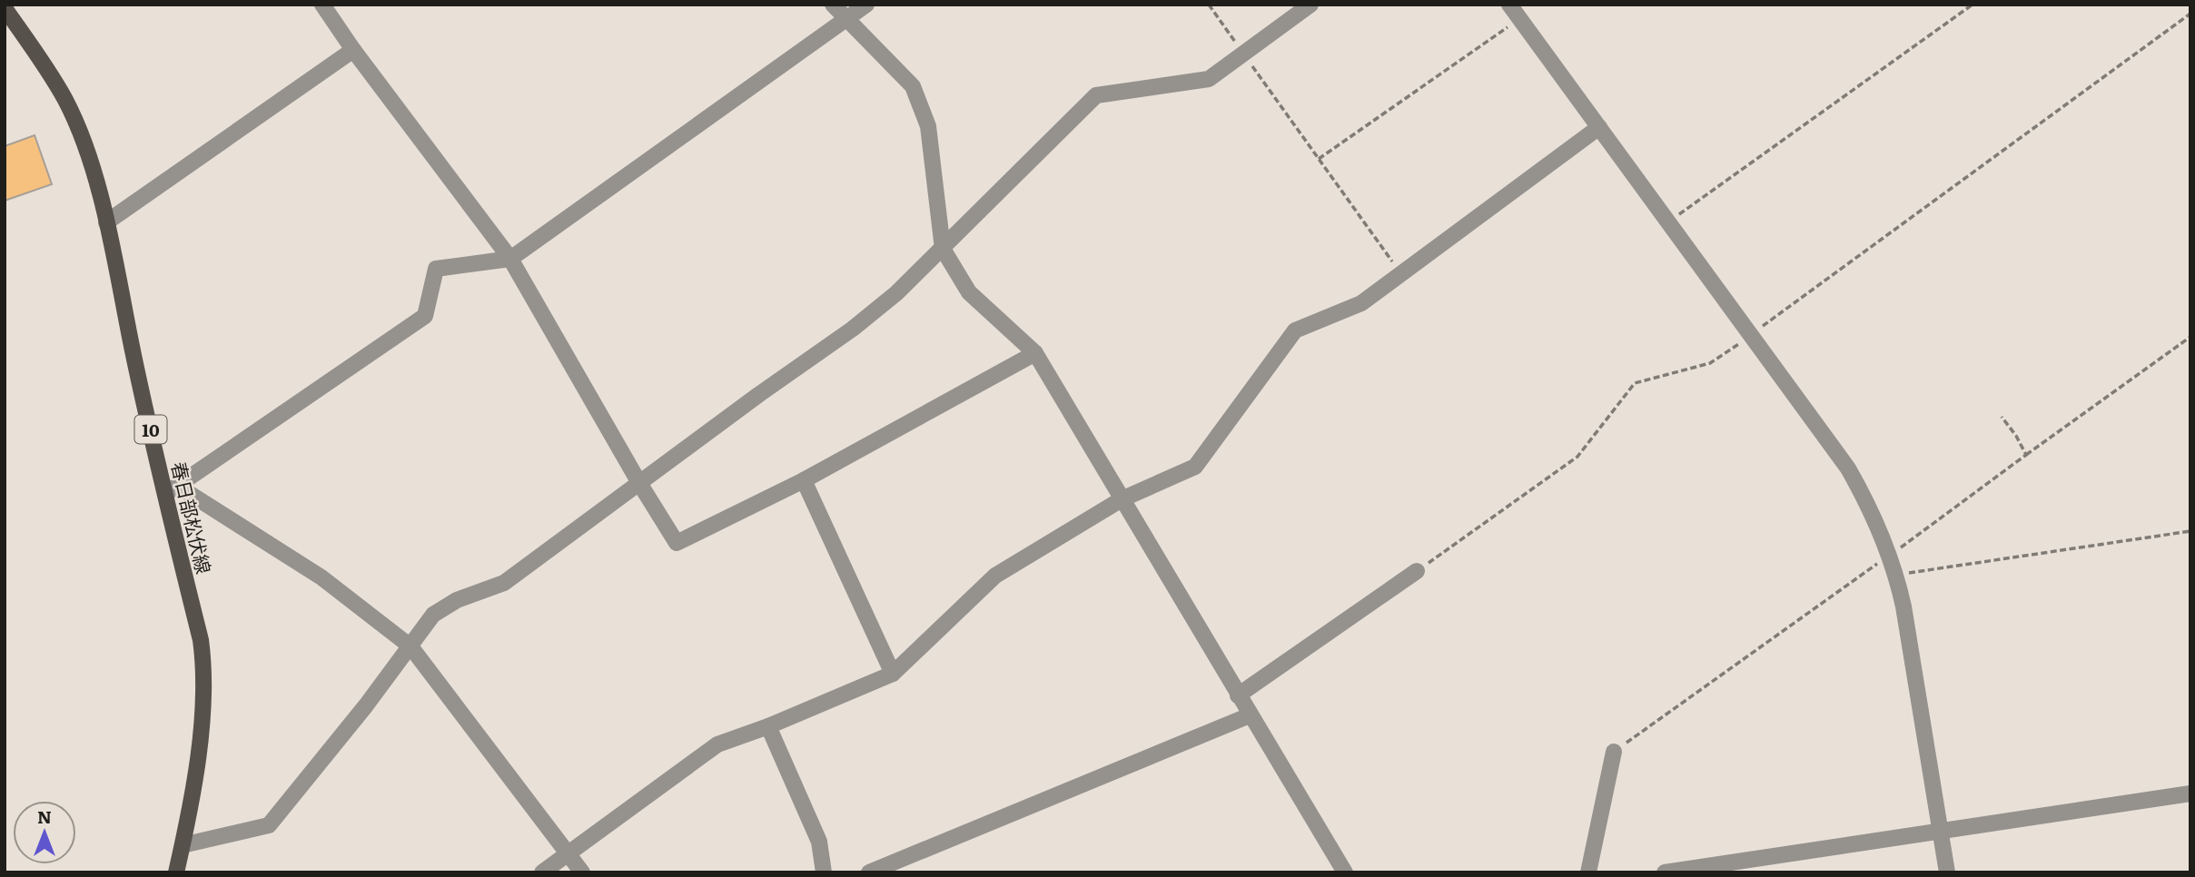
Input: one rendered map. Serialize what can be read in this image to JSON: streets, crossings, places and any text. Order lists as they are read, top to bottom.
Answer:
{
  "streets": {
    "main road": ["10", "春日部松伏線"]
  },
  "north": "top"
}
